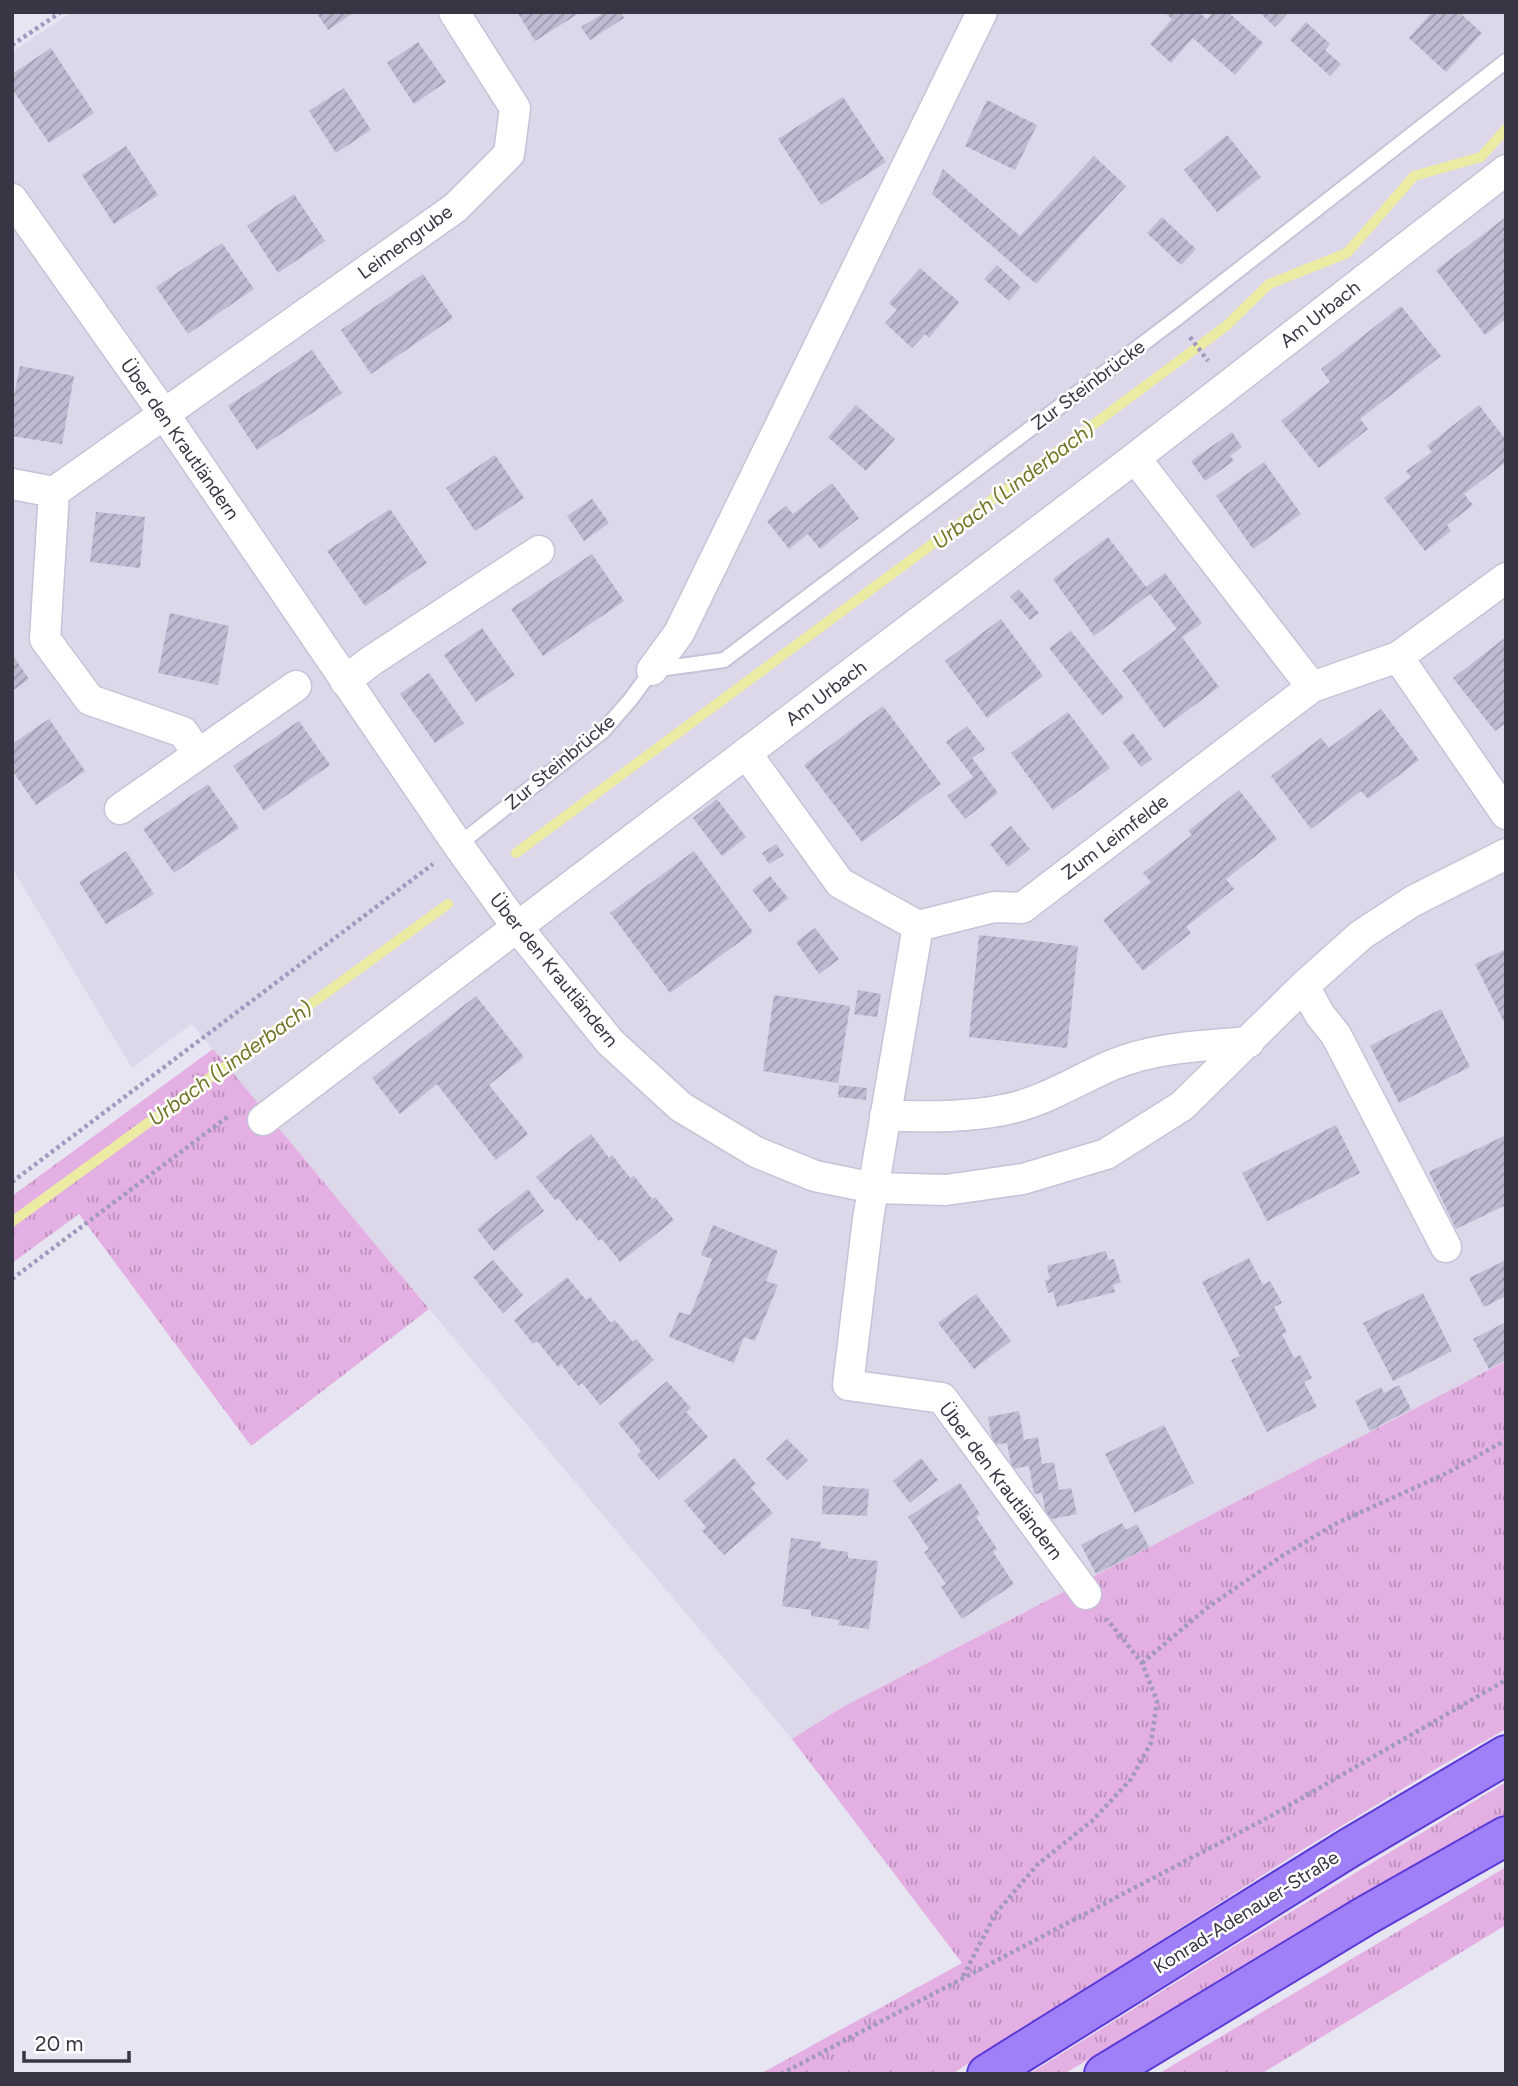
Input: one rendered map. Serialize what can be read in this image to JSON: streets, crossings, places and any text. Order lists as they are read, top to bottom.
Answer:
{
  "streets": {
    "highway": ["Konrad-Adenauer-Straße"],
    "street": [
      "Leimengrube",
      "Am Urbach",
      "Zur Steinbrücke",
      "Über den Krautländern",
      "Zum Leimfelde"
    ]
  },
  "crossings": [
    ["Leimengrube", "Über den Krautländern"],
    ["Am Urbach", "Über den Krautländern"],
    ["Zur Steinbrücke", "Über den Krautländern"],
    ["Über den Krautländern", "Zum Leimfelde"]
  ],
  "water": ["Urbach (Linderbach)"],
  "scale_bar": "20 m"
}
